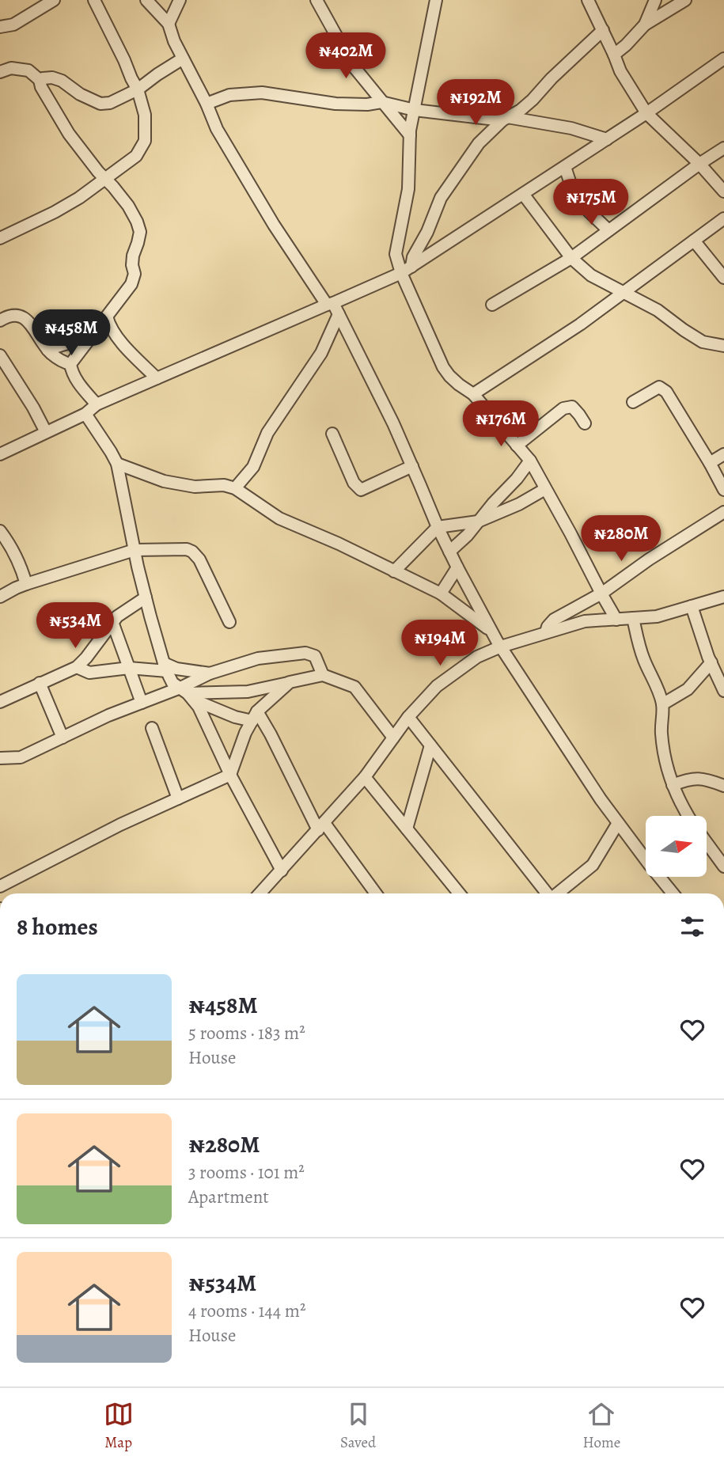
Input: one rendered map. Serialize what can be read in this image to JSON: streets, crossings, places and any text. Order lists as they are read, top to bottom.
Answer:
{
  "north": "right",
  "page": {
    "price": [
      "₦402M",
      "₦192M",
      "₦175M",
      "₦458M",
      "₦176M",
      "₦280M",
      "₦534M",
      "₦194M"
    ],
    "heading": "8 homes",
    "list": [
      {
        "name": "₦458M",
        "note": "5 rooms · 183 m² · House"
      },
      {
        "name": "₦280M",
        "note": "3 rooms · 101 m² · Apartment"
      },
      {
        "name": "₦534M",
        "note": "4 rooms · 144 m² · House"
      }
    ],
    "tabs": ["Map", "Saved", "Home"]
  }
}
